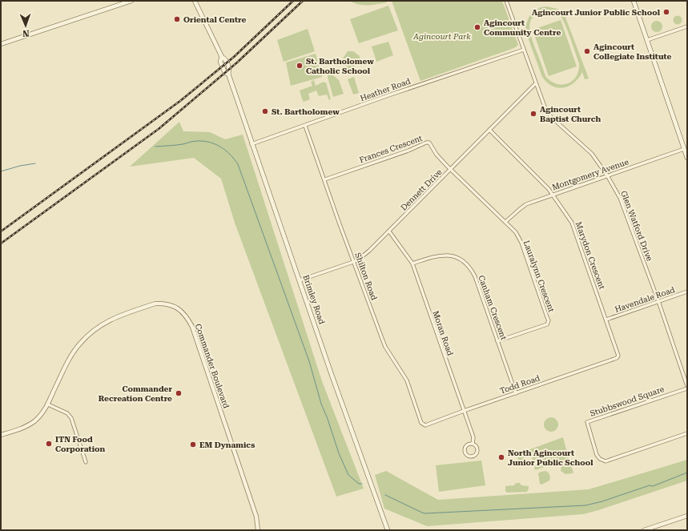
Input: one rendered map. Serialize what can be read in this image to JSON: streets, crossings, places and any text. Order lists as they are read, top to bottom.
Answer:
{
  "streets": {
    "main road": ["Brimley Road"],
    "street": [
      "Heather Road",
      "Frances Crescent",
      "Montgomery Avenue",
      "Dennett Drive",
      "Glen Watford Drive",
      "Marydon Crescent",
      "Shilton Road",
      "Lauralynn Crescent",
      "Havendale Road",
      "Canham Crescent",
      "Moran Road",
      "Commander Boulevard",
      "Todd Road",
      "Stubbswood Square"
    ]
  },
  "crossings": [
    ["Heather Road", "Glen Watford Drive"],
    ["Heather Road", "Shilton Road"],
    ["Heather Road", "Brimley Road"],
    ["Frances Crescent", "Dennett Drive"],
    ["Frances Crescent", "Shilton Road"],
    ["Frances Crescent", "Lauralynn Crescent"],
    ["Montgomery Avenue", "Glen Watford Drive"],
    ["Montgomery Avenue", "Marydon Crescent"],
    ["Montgomery Avenue", "Lauralynn Crescent"],
    ["Dennett Drive", "Glen Watford Drive"],
    ["Dennett Drive", "Marydon Crescent"],
    ["Dennett Drive", "Shilton Road"],
    ["Dennett Drive", "Lauralynn Crescent"],
    ["Dennett Drive", "Brimley Road"],
    ["Dennett Drive", "Moran Road"],
    ["Glen Watford Drive", "Havendale Road"],
    ["Glen Watford Drive", "Stubbswood Square"],
    ["Marydon Crescent", "Havendale Road"],
    ["Marydon Crescent", "Todd Road"],
    ["Shilton Road", "Todd Road"],
    ["Lauralynn Crescent", "Canham Crescent"],
    ["Canham Crescent", "Moran Road"],
    ["Canham Crescent", "Todd Road"],
    ["Moran Road", "Todd Road"]
  ],
  "parks": ["Agincourt Park"],
  "places": [
    "Agincourt Junior Public School",
    "Oriental Centre",
    "Agincourt Community Centre",
    "Agincourt Collegiate Institute",
    "St. Bartholomew Catholic School",
    "St. Bartholomew",
    "Agincourt Baptist Church",
    "Commander Recreation Centre",
    "ITN Food Corporation",
    "EM Dynamics",
    "North Agincourt Junior Public School"
  ],
  "north": "bottom"
}
